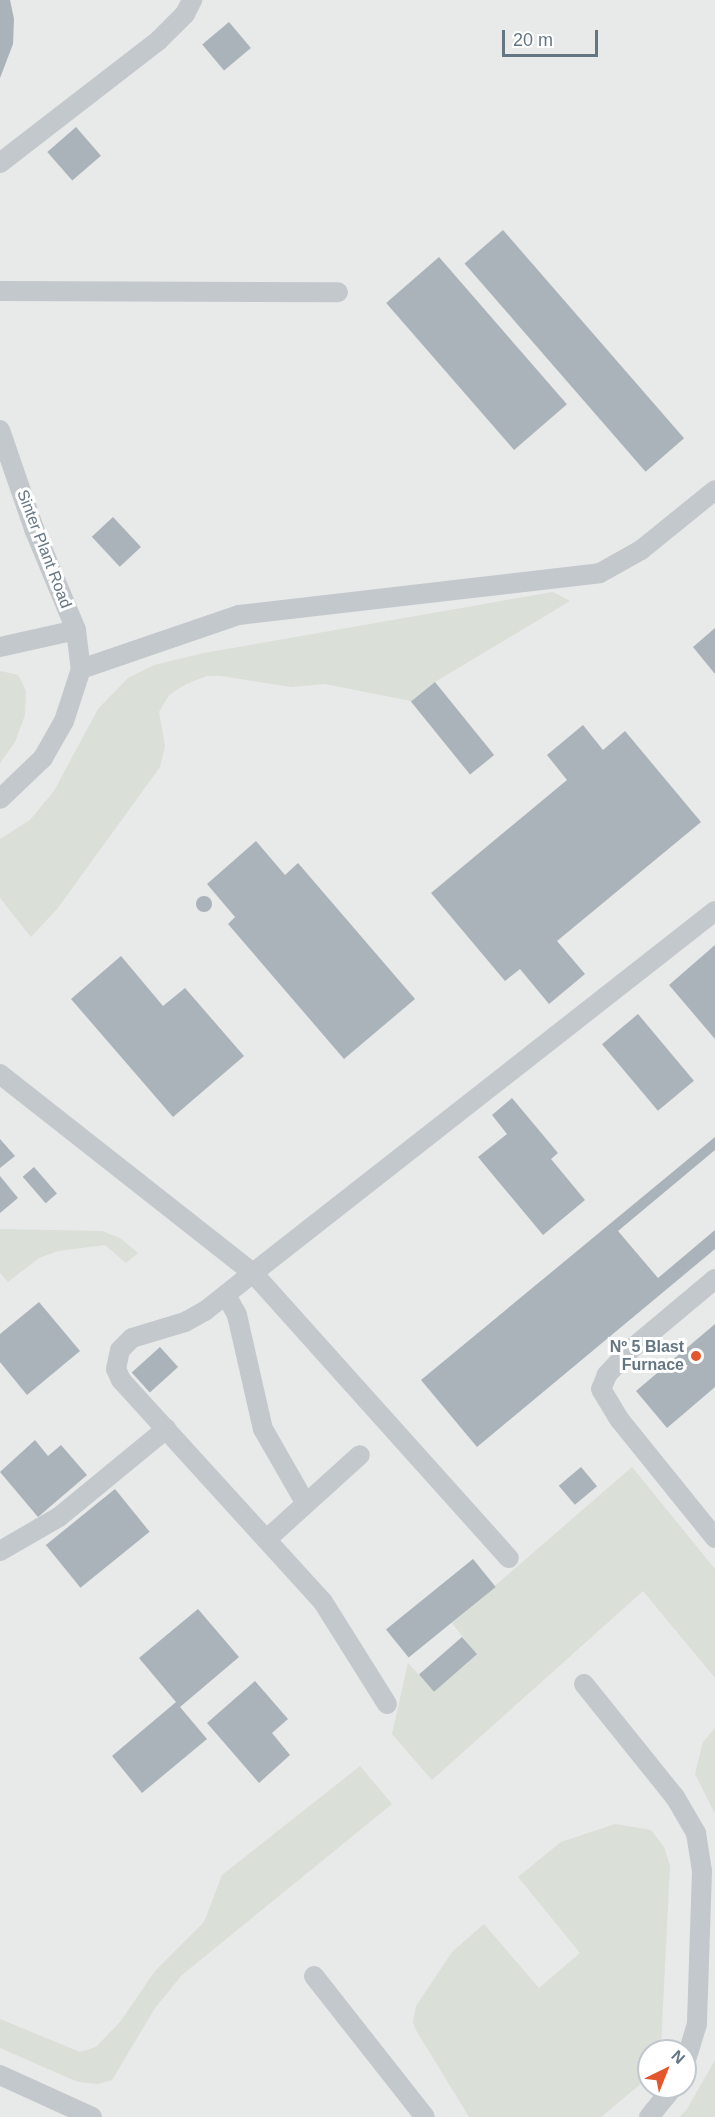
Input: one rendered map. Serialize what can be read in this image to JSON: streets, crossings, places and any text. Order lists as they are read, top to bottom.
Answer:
{
  "streets": {
    "lane": ["Sinter Plant Road"]
  },
  "places": ["Nº 5 Blast Furnace"],
  "scale_bar": "20 m",
  "north": "top right"
}
